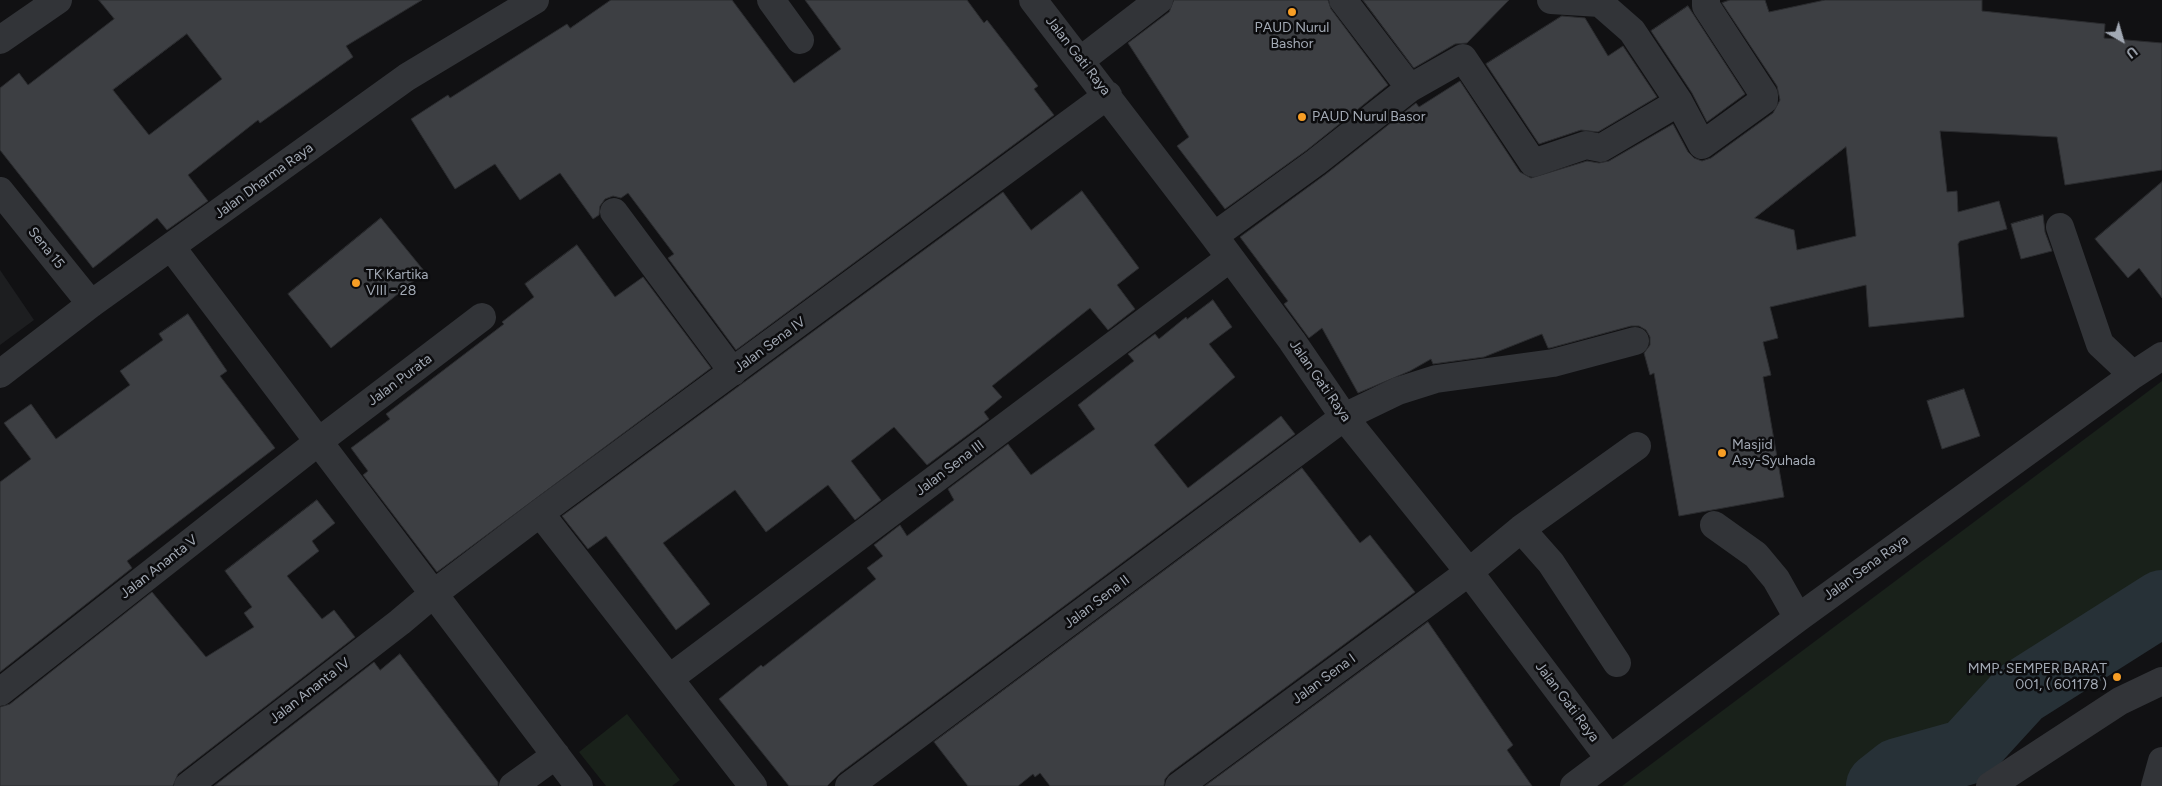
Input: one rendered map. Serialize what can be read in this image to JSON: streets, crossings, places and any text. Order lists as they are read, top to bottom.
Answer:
{
  "streets": {
    "street": [
      "Jalan Gati Raya",
      "Jalan Dharma Raya",
      "Sena 15",
      "Jalan Sena IV",
      "Jalan Purata",
      "Jalan Sena III",
      "Jalan Ananta V",
      "Jalan Sena Raya",
      "Jalan Sena II",
      "Jalan Sena I",
      "Jalan Ananta IV"
    ]
  },
  "crossings": [
    ["Jalan Gati Raya", "Jalan Sena IV"],
    ["Jalan Gati Raya", "Jalan Sena III"],
    ["Jalan Gati Raya", "Jalan Sena Raya"],
    ["Jalan Gati Raya", "Jalan Sena II"],
    ["Jalan Gati Raya", "Jalan Sena I"],
    ["Jalan Dharma Raya", "Sena 15"],
    ["Jalan Sena IV", "Jalan Ananta IV"],
    ["Jalan Purata", "Jalan Ananta V"]
  ],
  "places": [
    "PAUD Nurul Bashor",
    "PAUD Nurul Basor",
    "TK Kartika VIII - 28",
    "Masjid Asy-Syuhada",
    "MMP. SEMPER BARAT 001, ( 601178 )"
  ],
  "north": "bottom right"
}
